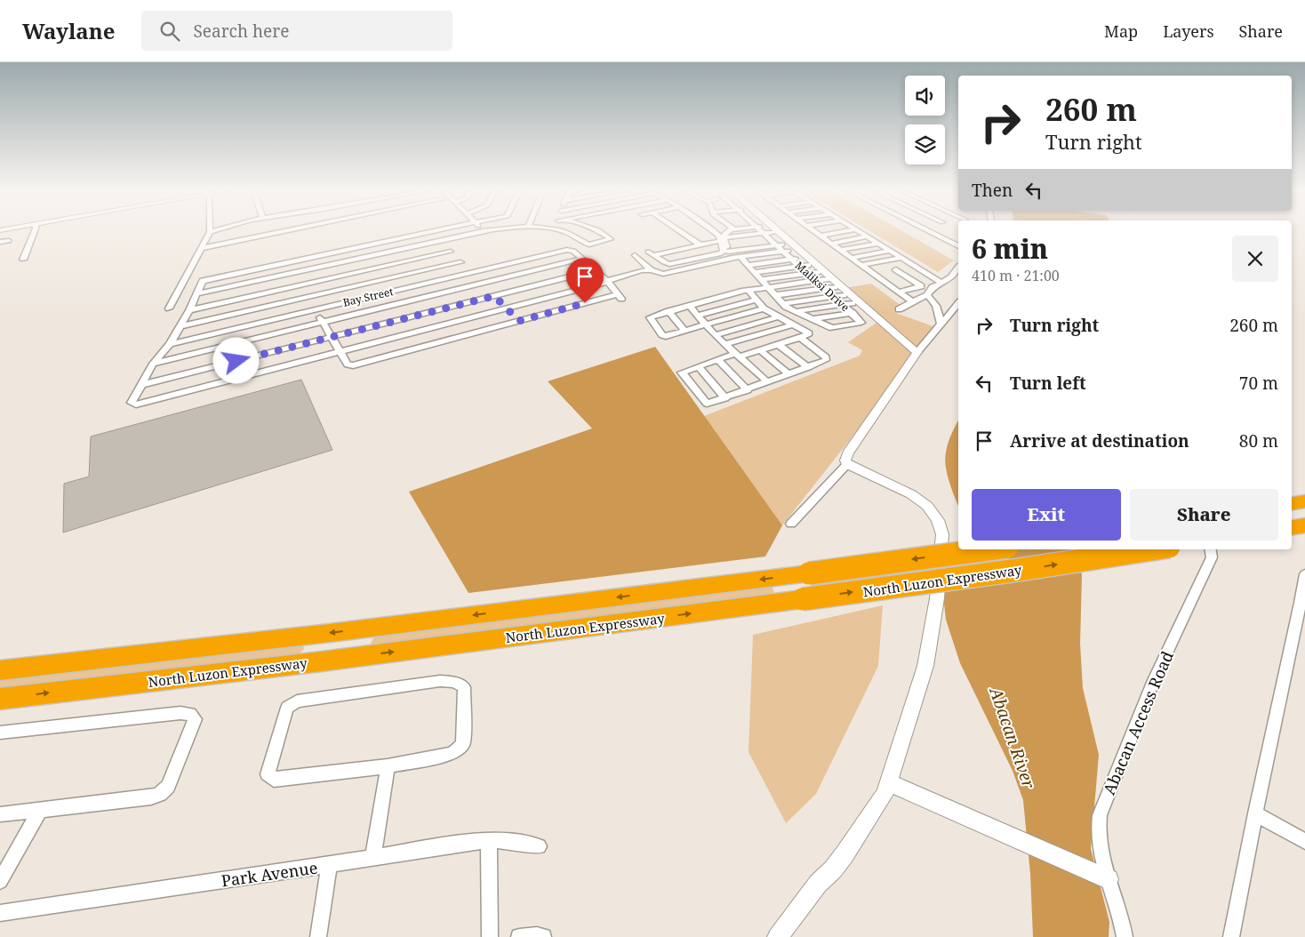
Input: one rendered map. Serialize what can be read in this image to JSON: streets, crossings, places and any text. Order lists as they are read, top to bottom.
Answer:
{
  "streets": {
    "highway": ["North Luzon Expressway"],
    "street": [
      "Maliksi Drive",
      "Bay Street",
      "Abacan Access Road",
      "Park Avenue"
    ]
  },
  "water": ["Abacan River"],
  "page": {
    "header": "Waylane",
    "search": "Search here",
    "nav": ["Map", "Layers", "Share"],
    "turn": ["260 m", "Turn right"],
    "then": "Then",
    "heading": ["6 min", "410 m · 21:00"],
    "list": [
      {
        "name": "Turn right",
        "value": "260 m"
      },
      {
        "name": "Turn left",
        "value": "70 m"
      },
      {
        "name": "Arrive at destination",
        "value": "80 m"
      }
    ],
    "buttons": ["Exit", "Share"]
  }
}
